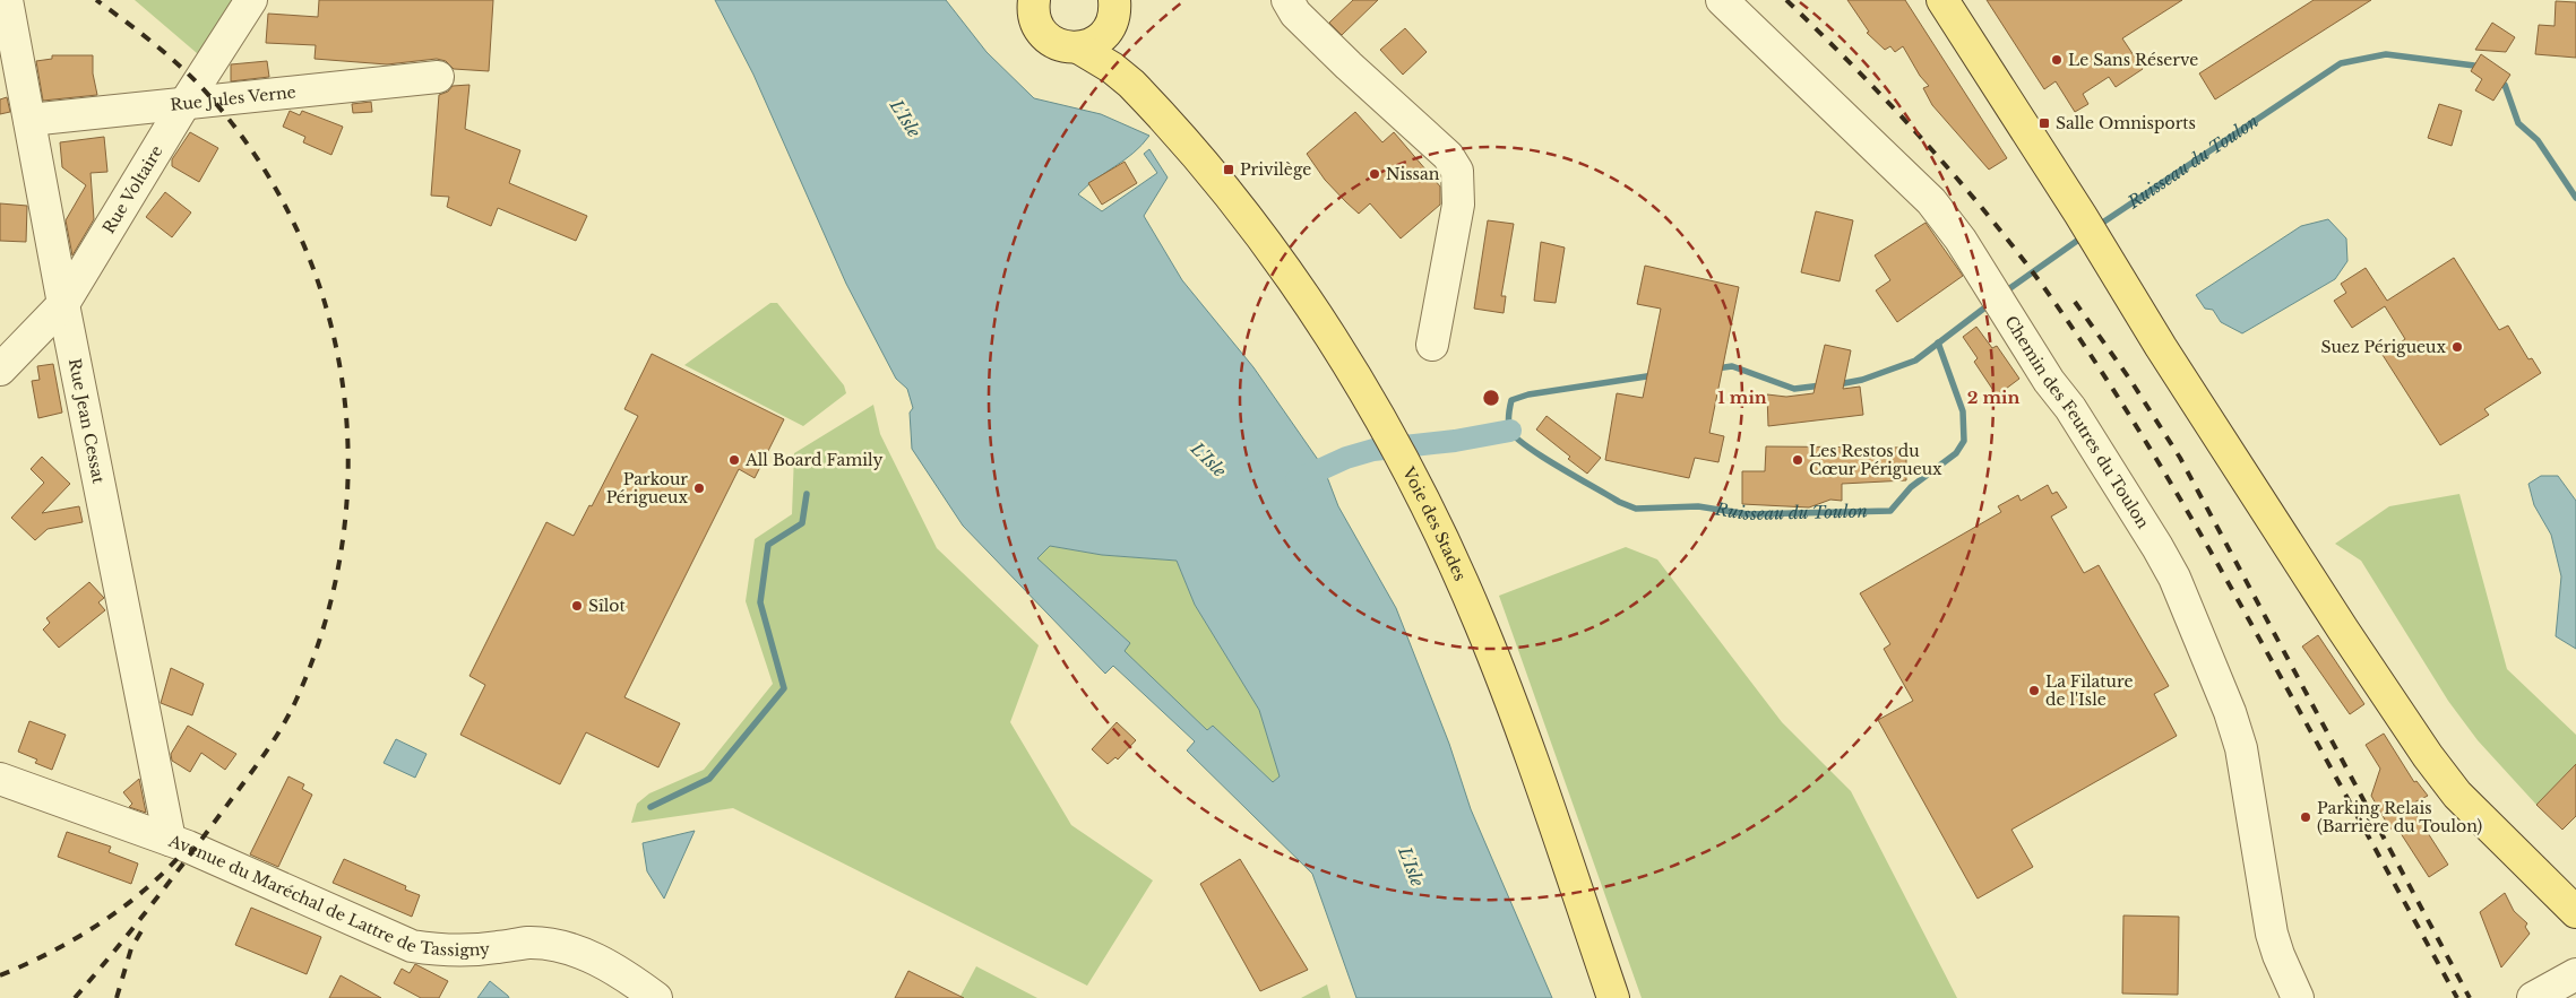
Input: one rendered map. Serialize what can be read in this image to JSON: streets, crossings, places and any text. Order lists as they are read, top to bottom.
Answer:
{
  "streets": {
    "main road": ["Voie des Stades"],
    "street": [
      "Rue Jules Verne",
      "Rue Voltaire",
      "Rue Jean Cessat",
      "Chemin des Feutres du Toulon",
      "Avenue du Maréchal de Lattre de Tassigny"
    ]
  },
  "crossings": [
    ["Rue Jules Verne", "Rue Voltaire"],
    ["Rue Jules Verne", "Rue Jean Cessat"],
    ["Rue Voltaire", "Rue Jean Cessat"],
    ["Rue Jean Cessat", "Avenue du Maréchal de Lattre de Tassigny"]
  ],
  "water": ["L'Isle", "Ruisseau du Toulon"],
  "places": {
    "other": [
      "Le Sans Réserve",
      "Nissan",
      "Suez Périgueux",
      "All Board Family",
      "Les Restos du Cœur Périgueux",
      "Parkour Périgueux",
      "Sîlot",
      "La Filature de l'Isle",
      "Parking Relais (Barrière du Toulon)"
    ],
    "transit": ["Salle Omnisports", "Privilège"]
  },
  "rings": ["1 min", "2 min"]
}
